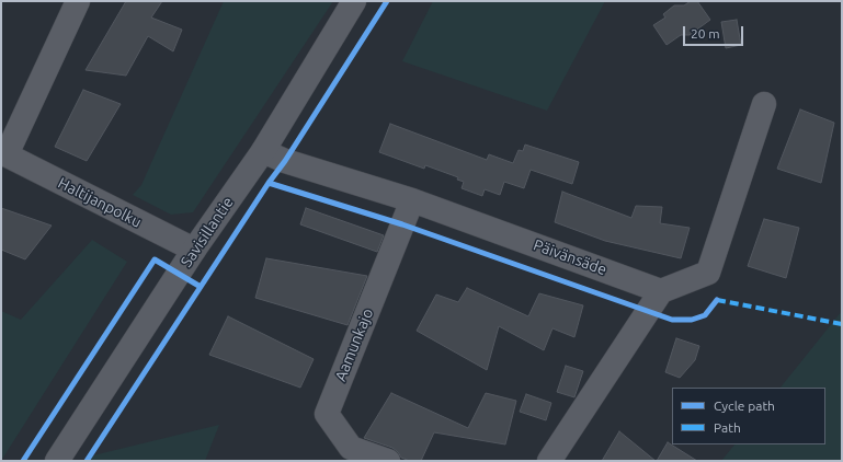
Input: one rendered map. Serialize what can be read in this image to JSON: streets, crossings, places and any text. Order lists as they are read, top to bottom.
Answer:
{
  "streets": {
    "street": [
      "Haltijanpolku",
      "Savisillantie",
      "Päivänsäde",
      "Aamunkajo"
    ]
  },
  "crossings": [
    ["Haltijanpolku", "Savisillantie"],
    ["Savisillantie", "Päivänsäde"],
    ["Päivänsäde", "Aamunkajo"]
  ],
  "legend": ["Cycle path", "Path"],
  "scale_bar": "20 m"
}
